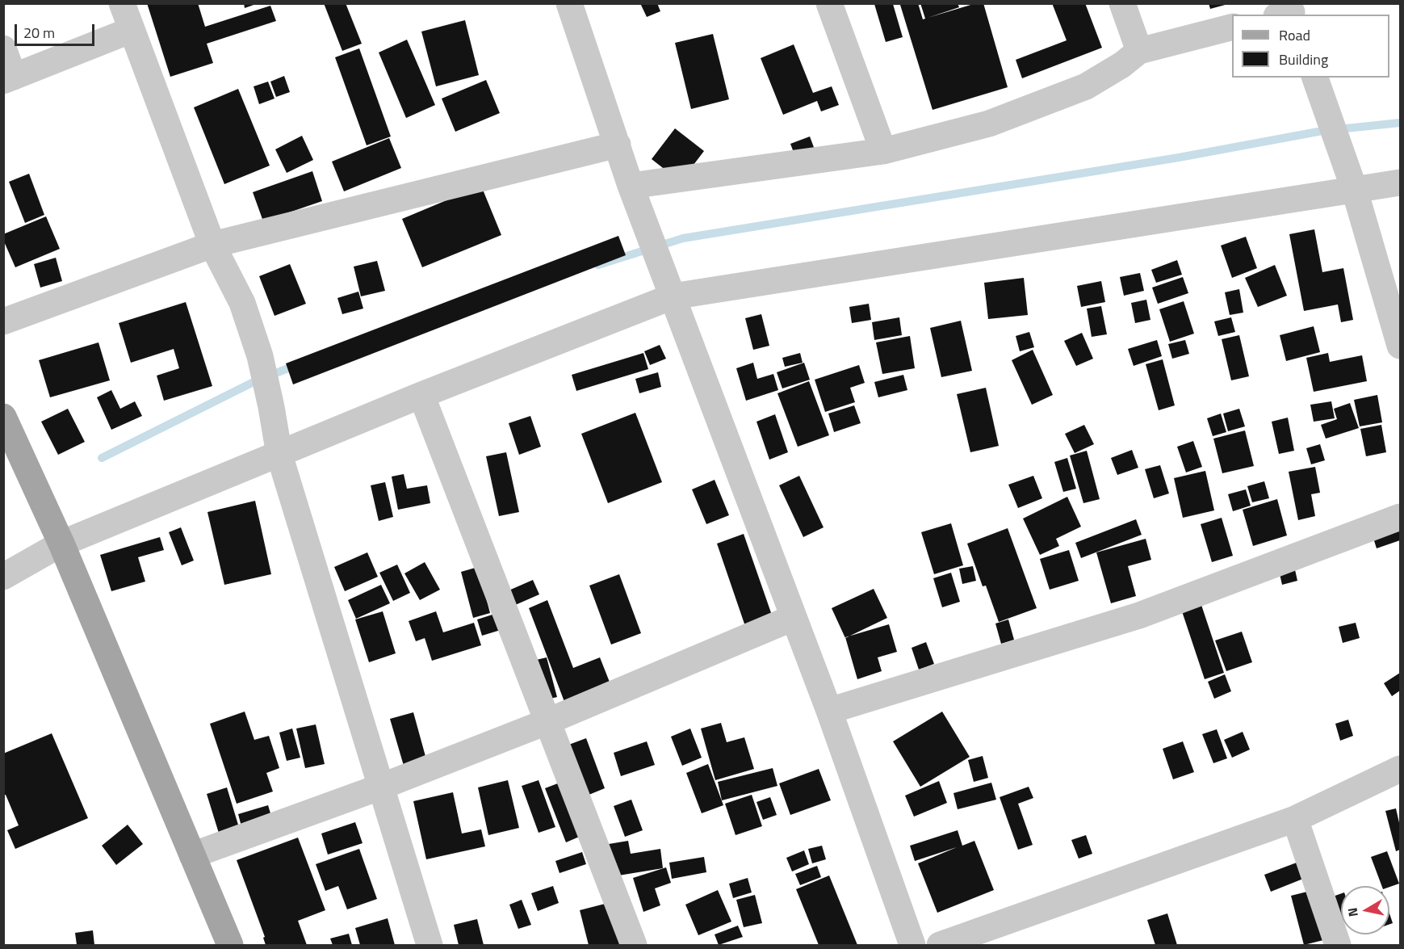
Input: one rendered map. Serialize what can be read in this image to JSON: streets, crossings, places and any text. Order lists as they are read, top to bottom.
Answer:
{
  "legend": ["Road", "Building"],
  "scale_bar": "20 m",
  "north": "left"
}
